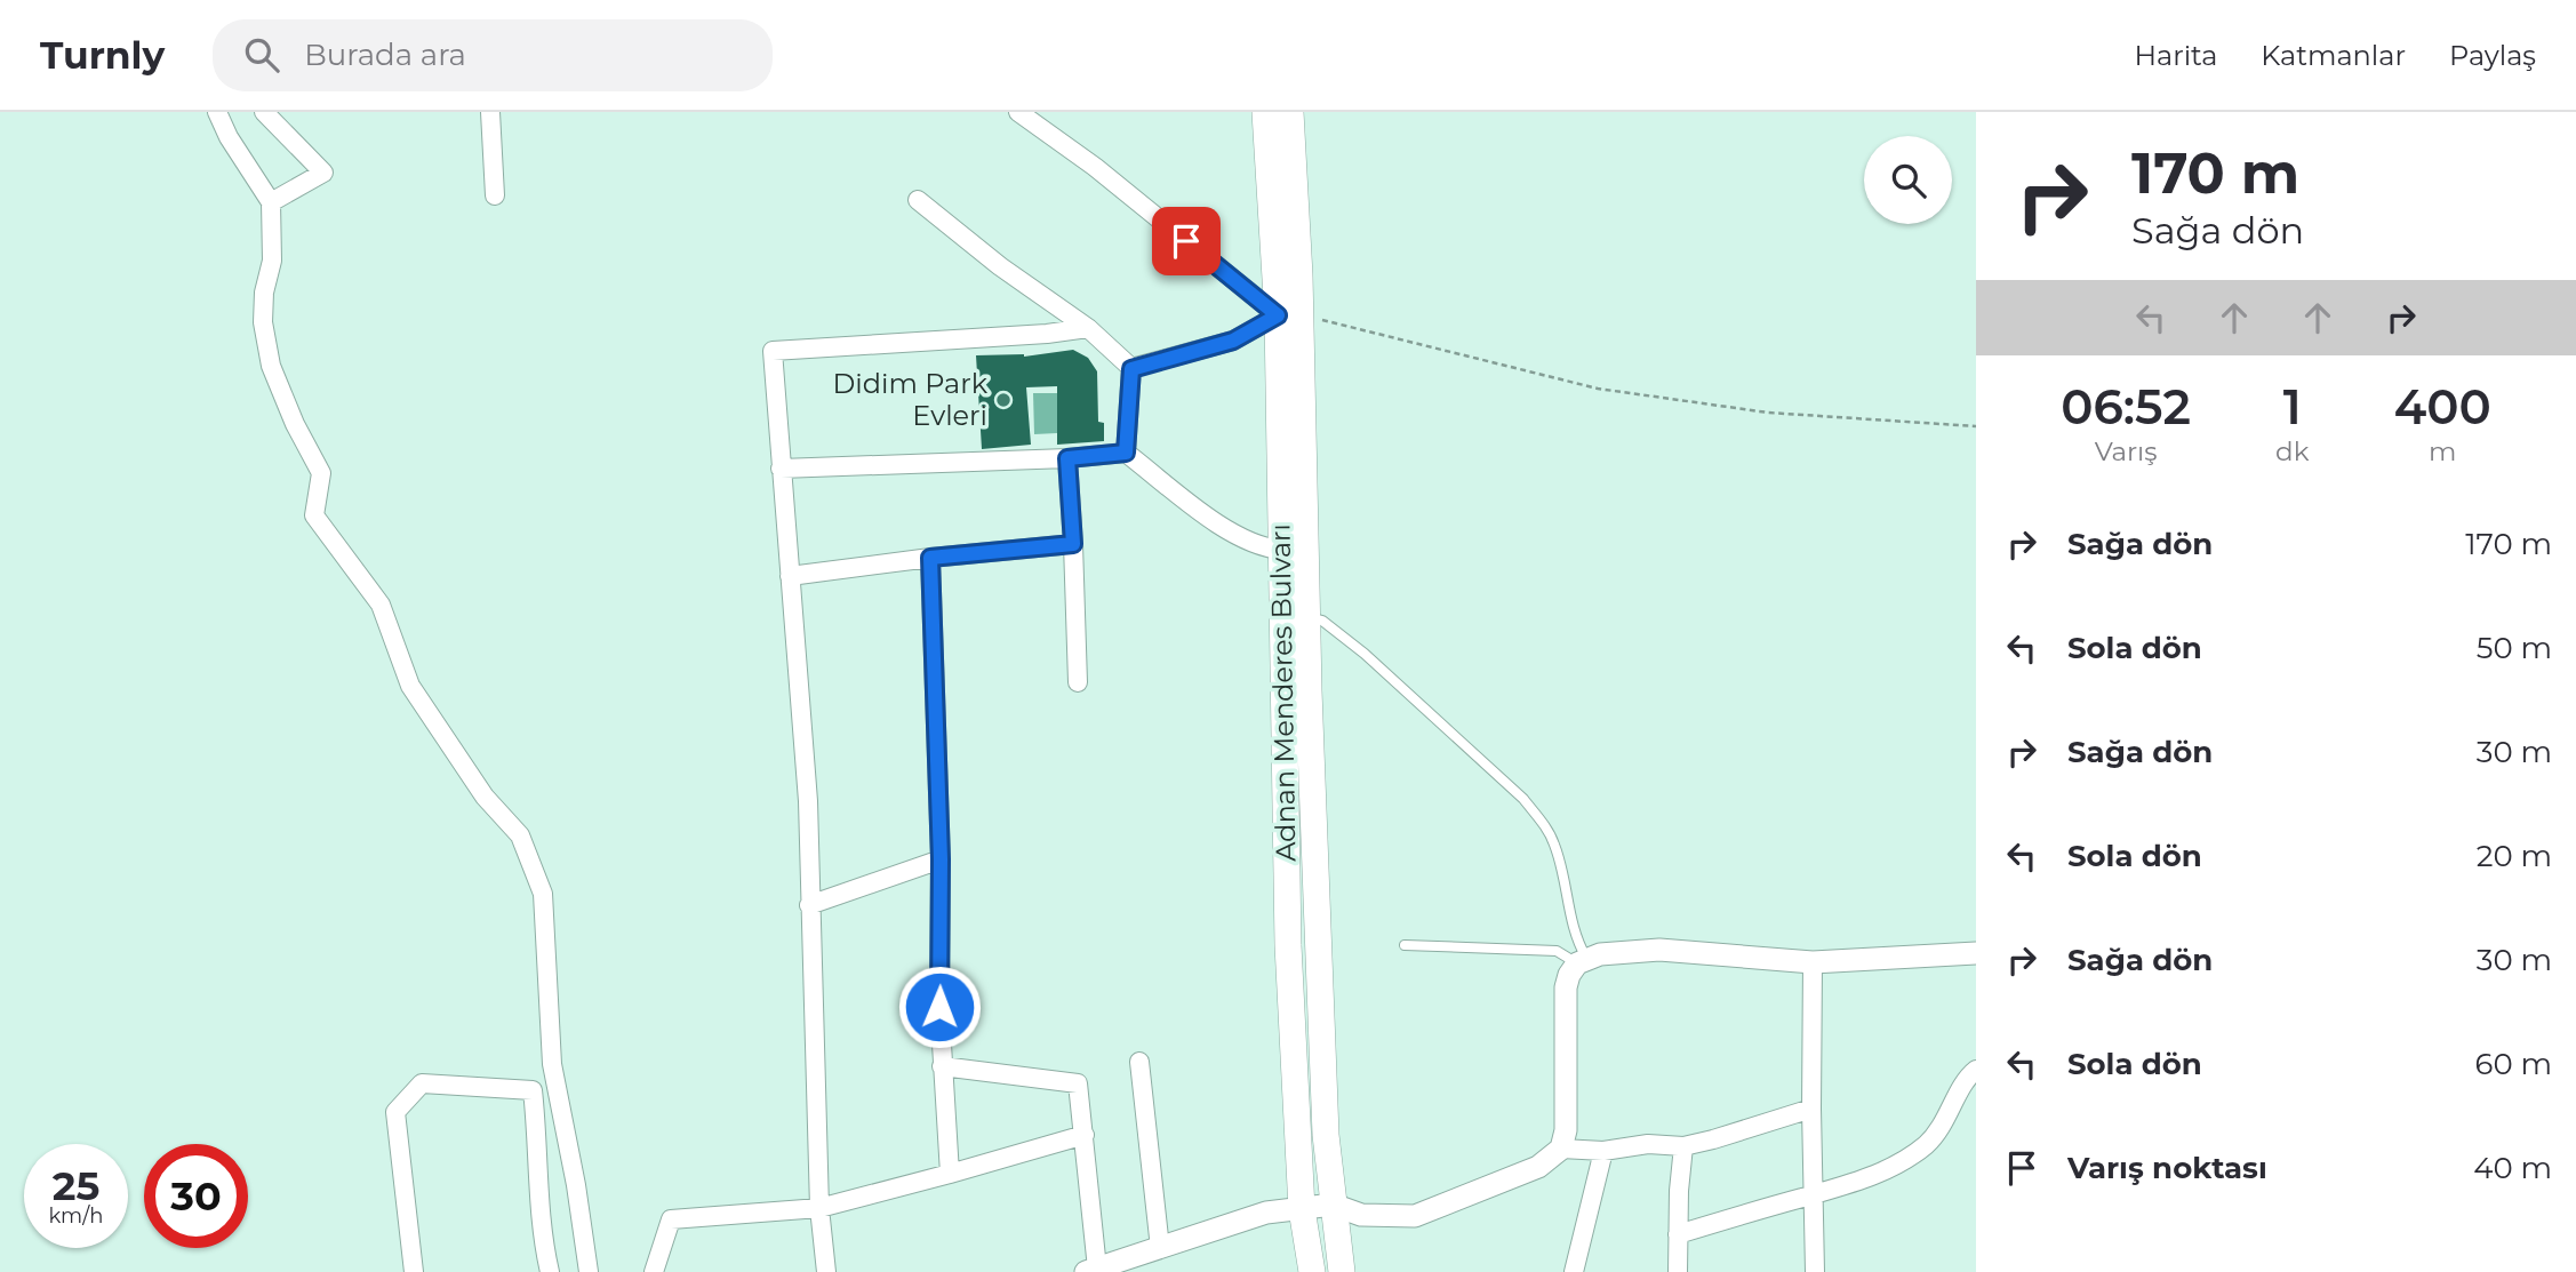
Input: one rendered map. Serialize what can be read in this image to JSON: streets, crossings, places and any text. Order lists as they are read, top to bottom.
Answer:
{
  "streets": {
    "main road": ["Adnan Menderes Bulvarı"]
  },
  "places": ["Didim Park Evleri"],
  "page": {
    "header": "Turnly",
    "search": "Burada ara",
    "nav": ["Harita", "Katmanlar", "Paylaş"],
    "turn": ["170 m", "Sağa dön"],
    "eta": [
      "06:52",
      "Varış",
      "1",
      "dk",
      "400",
      "m"
    ],
    "list": [
      {
        "name": "Sağa dön",
        "value": "170 m"
      },
      {
        "name": "Sola dön",
        "value": "50 m"
      },
      {
        "name": "Sağa dön",
        "value": "30 m"
      },
      {
        "name": "Sola dön",
        "value": "20 m"
      },
      {
        "name": "Sağa dön",
        "value": "30 m"
      },
      {
        "name": "Sola dön",
        "value": "60 m"
      },
      {
        "name": "Varış noktası",
        "value": "40 m"
      }
    ],
    "speed": "25 km/h",
    "limit": "30"
  }
}
